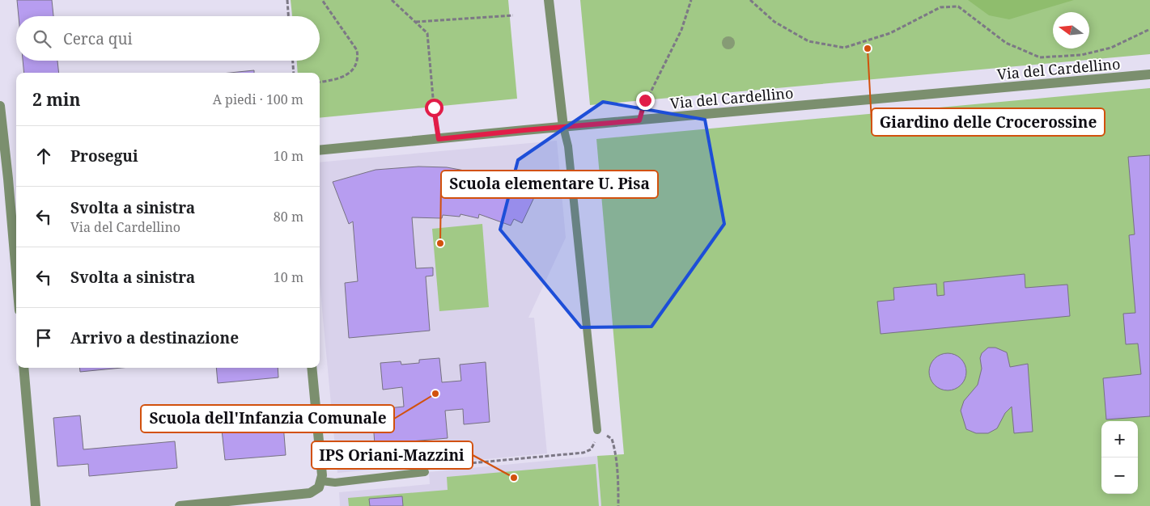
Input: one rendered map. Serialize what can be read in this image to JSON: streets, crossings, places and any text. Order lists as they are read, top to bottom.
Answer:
{
  "streets": {
    "street": ["Via del Cardellino"]
  },
  "places": [
    "Giardino delle Crocerossine",
    "Scuola elementare U. Pisa",
    "Scuola dell'Infanzia Comunale",
    "IPS Oriani-Mazzini"
  ],
  "north": "left",
  "page": {
    "search": "Cerca qui",
    "heading": ["2 min", "A piedi · 100 m"],
    "list": [
      ["Prosegui", "10 m"],
      ["Svolta a sinistra", "Via del Cardellino", "80 m"],
      ["Svolta a sinistra", "10 m"],
      "Arrivo a destinazione"
    ],
    "map_buttons": ["+", "−"]
  }
}
